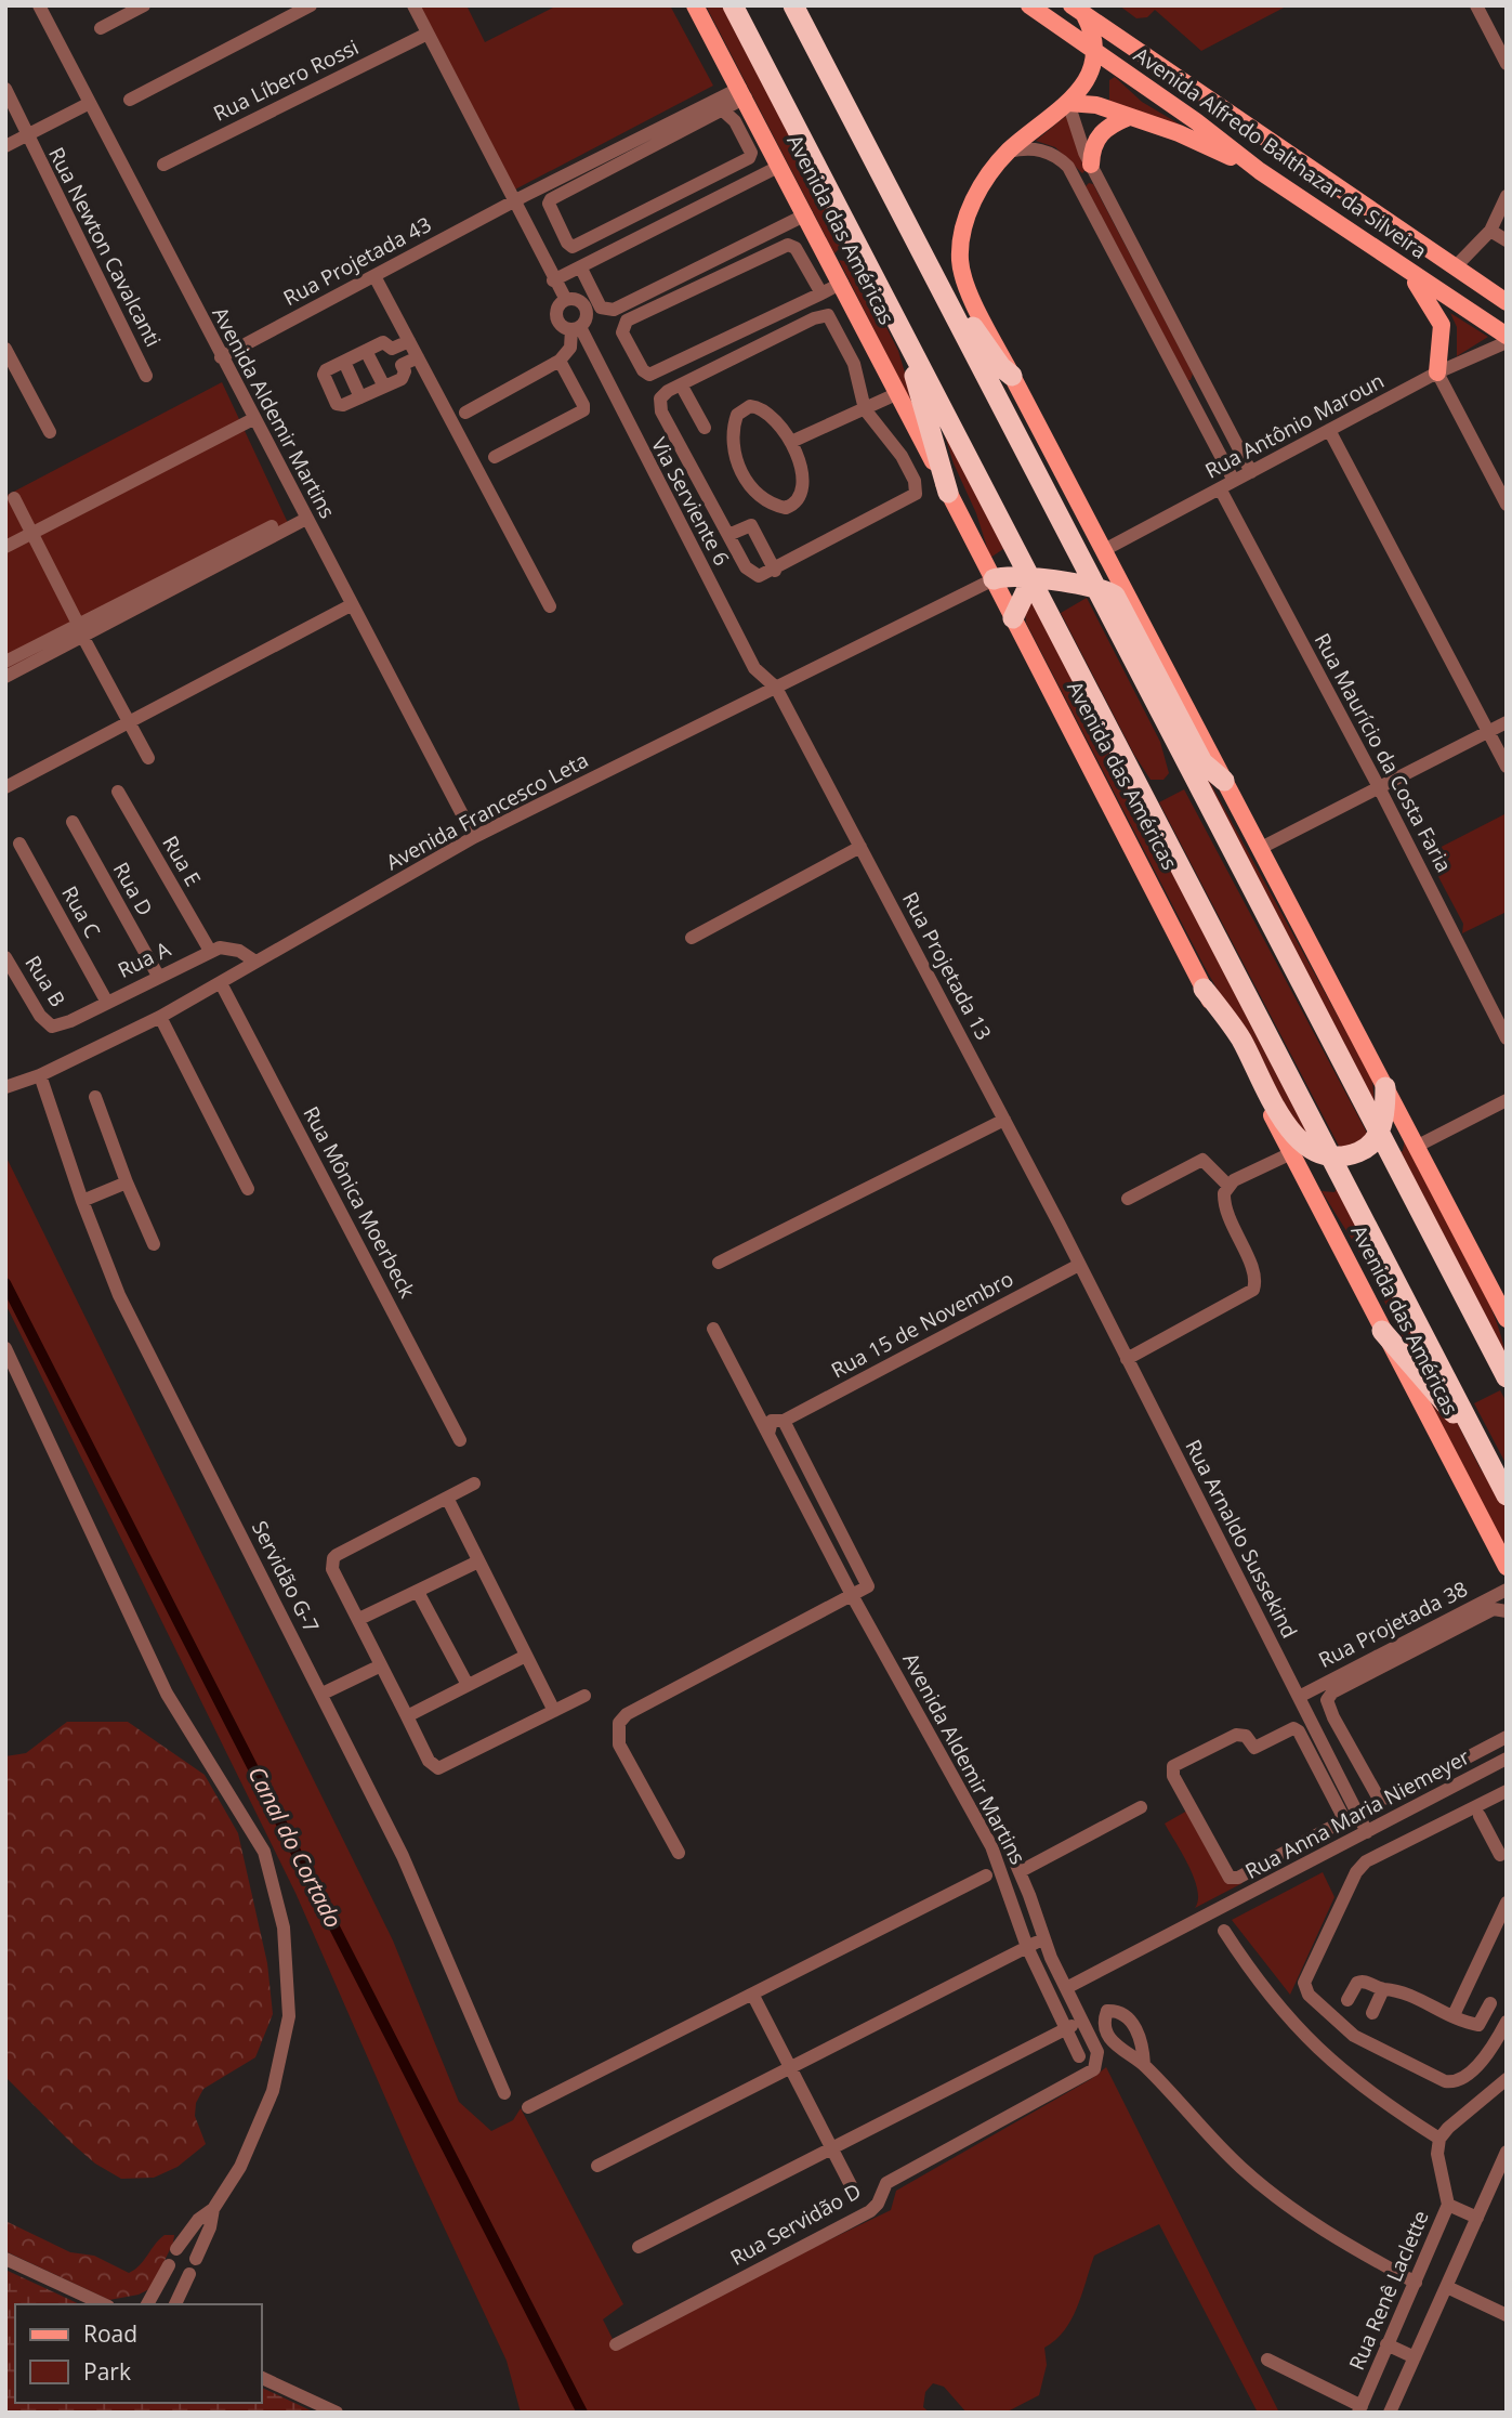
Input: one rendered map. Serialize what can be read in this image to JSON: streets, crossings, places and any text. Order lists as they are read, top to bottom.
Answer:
{
  "streets": {
    "highway": ["Avenida das Américas"],
    "main road": ["Avenida Alfredo Balthazar da Silveira"],
    "street": [
      "Rua Líbero Rossi",
      "Rua Newton Cavalcanti",
      "Rua Projetada 43",
      "Avenida Aldemir Martins",
      "Rua Antônio Maroun",
      "Via Serviente 6",
      "Rua Maurício da Costa Faria",
      "Avenida Francesco Leta",
      "Rua E",
      "Rua D",
      "Rua C",
      "Rua A",
      "Rua Projetada 13",
      "Rua B",
      "Rua Mônica Moerbeck",
      "Rua 15 de Novembro",
      "Rua Arnaldo Sussekind",
      "Servidão G-7",
      "Rua Projetada 38",
      "Rua Anna Maria Niemeyer",
      "Rua Servidão D",
      "Rua Renê Laclette"
    ]
  },
  "crossings": [
    ["Avenida das Américas", "Rua Projetada 43"],
    ["Avenida das Américas", "Avenida Francesco Leta"],
    ["Rua Projetada 43", "Avenida Aldemir Martins"],
    ["Avenida Aldemir Martins", "Avenida Francesco Leta"],
    ["Avenida Aldemir Martins", "Rua Anna Maria Niemeyer"],
    ["Avenida Aldemir Martins", "Rua Servidão D"],
    ["Rua Antônio Maroun", "Rua Maurício da Costa Faria"],
    ["Via Serviente 6", "Avenida Francesco Leta"],
    ["Via Serviente 6", "Rua Projetada 13"],
    ["Avenida Francesco Leta", "Rua Projetada 13"],
    ["Avenida Francesco Leta", "Rua Mônica Moerbeck"],
    ["Avenida Francesco Leta", "Servidão G-7"],
    ["Rua E", "Rua A"],
    ["Rua D", "Rua A"],
    ["Rua C", "Rua A"],
    ["Rua A", "Rua B"],
    ["Rua Projetada 13", "Rua 15 de Novembro"],
    ["Rua Projetada 13", "Rua Arnaldo Sussekind"],
    ["Rua 15 de Novembro", "Rua Arnaldo Sussekind"],
    ["Rua Arnaldo Sussekind", "Rua Projetada 38"],
    ["Rua Arnaldo Sussekind", "Rua Anna Maria Niemeyer"]
  ],
  "water": ["Canal do Cortado"],
  "legend": ["Road", "Park"]
}
